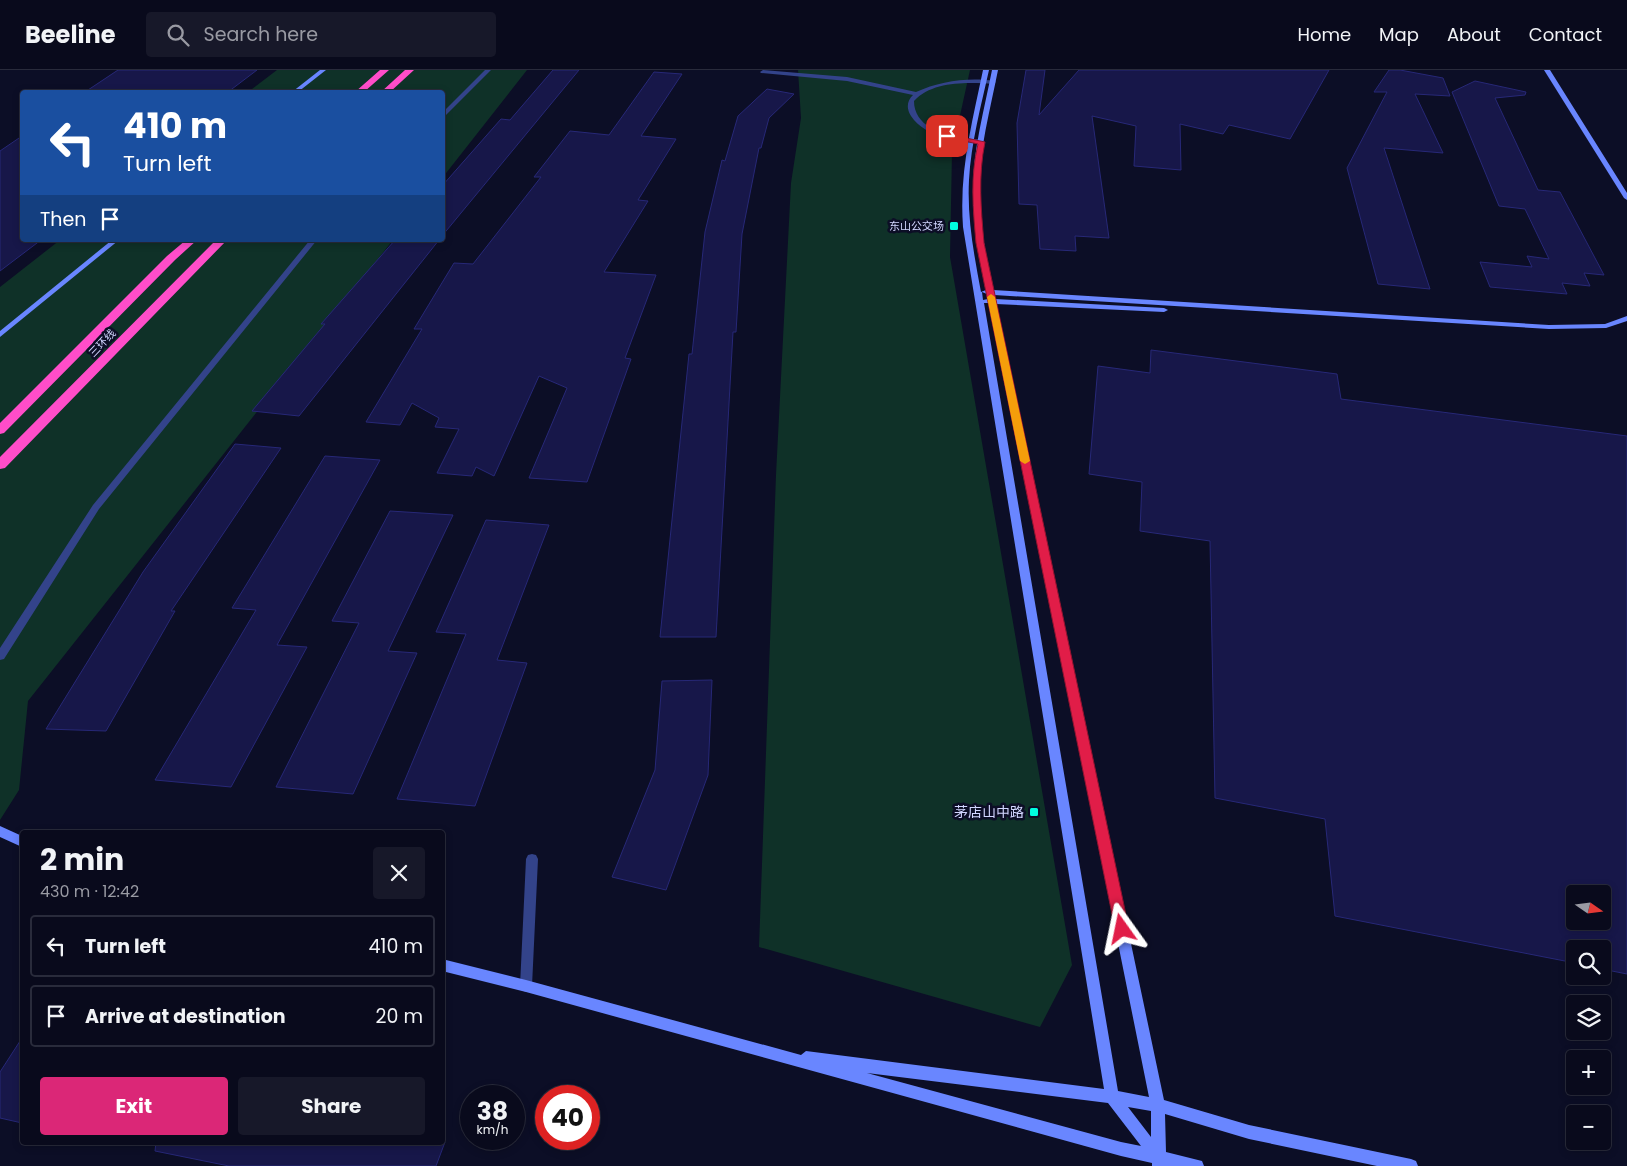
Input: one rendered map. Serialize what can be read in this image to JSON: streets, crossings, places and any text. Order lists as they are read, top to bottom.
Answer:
{
  "streets": {
    "highway": ["三环线"]
  },
  "places": {
    "transit": ["东山公交场", "茅店山中路"]
  },
  "north": "right",
  "page": {
    "header": "Beeline",
    "search": "Search here",
    "nav": [
      "Home",
      "Map",
      "About",
      "Contact"
    ],
    "turn": ["410 m", "Turn left"],
    "then": "Then",
    "heading": ["2 min", "430 m · 12:42"],
    "map_buttons": ["+", "−"],
    "list": [
      {
        "name": "Turn left",
        "value": "410 m"
      },
      {
        "name": "Arrive at destination",
        "value": "20 m"
      }
    ],
    "buttons": ["Exit", "Share"],
    "speed": "38 km/h",
    "limit": "40"
  }
}
